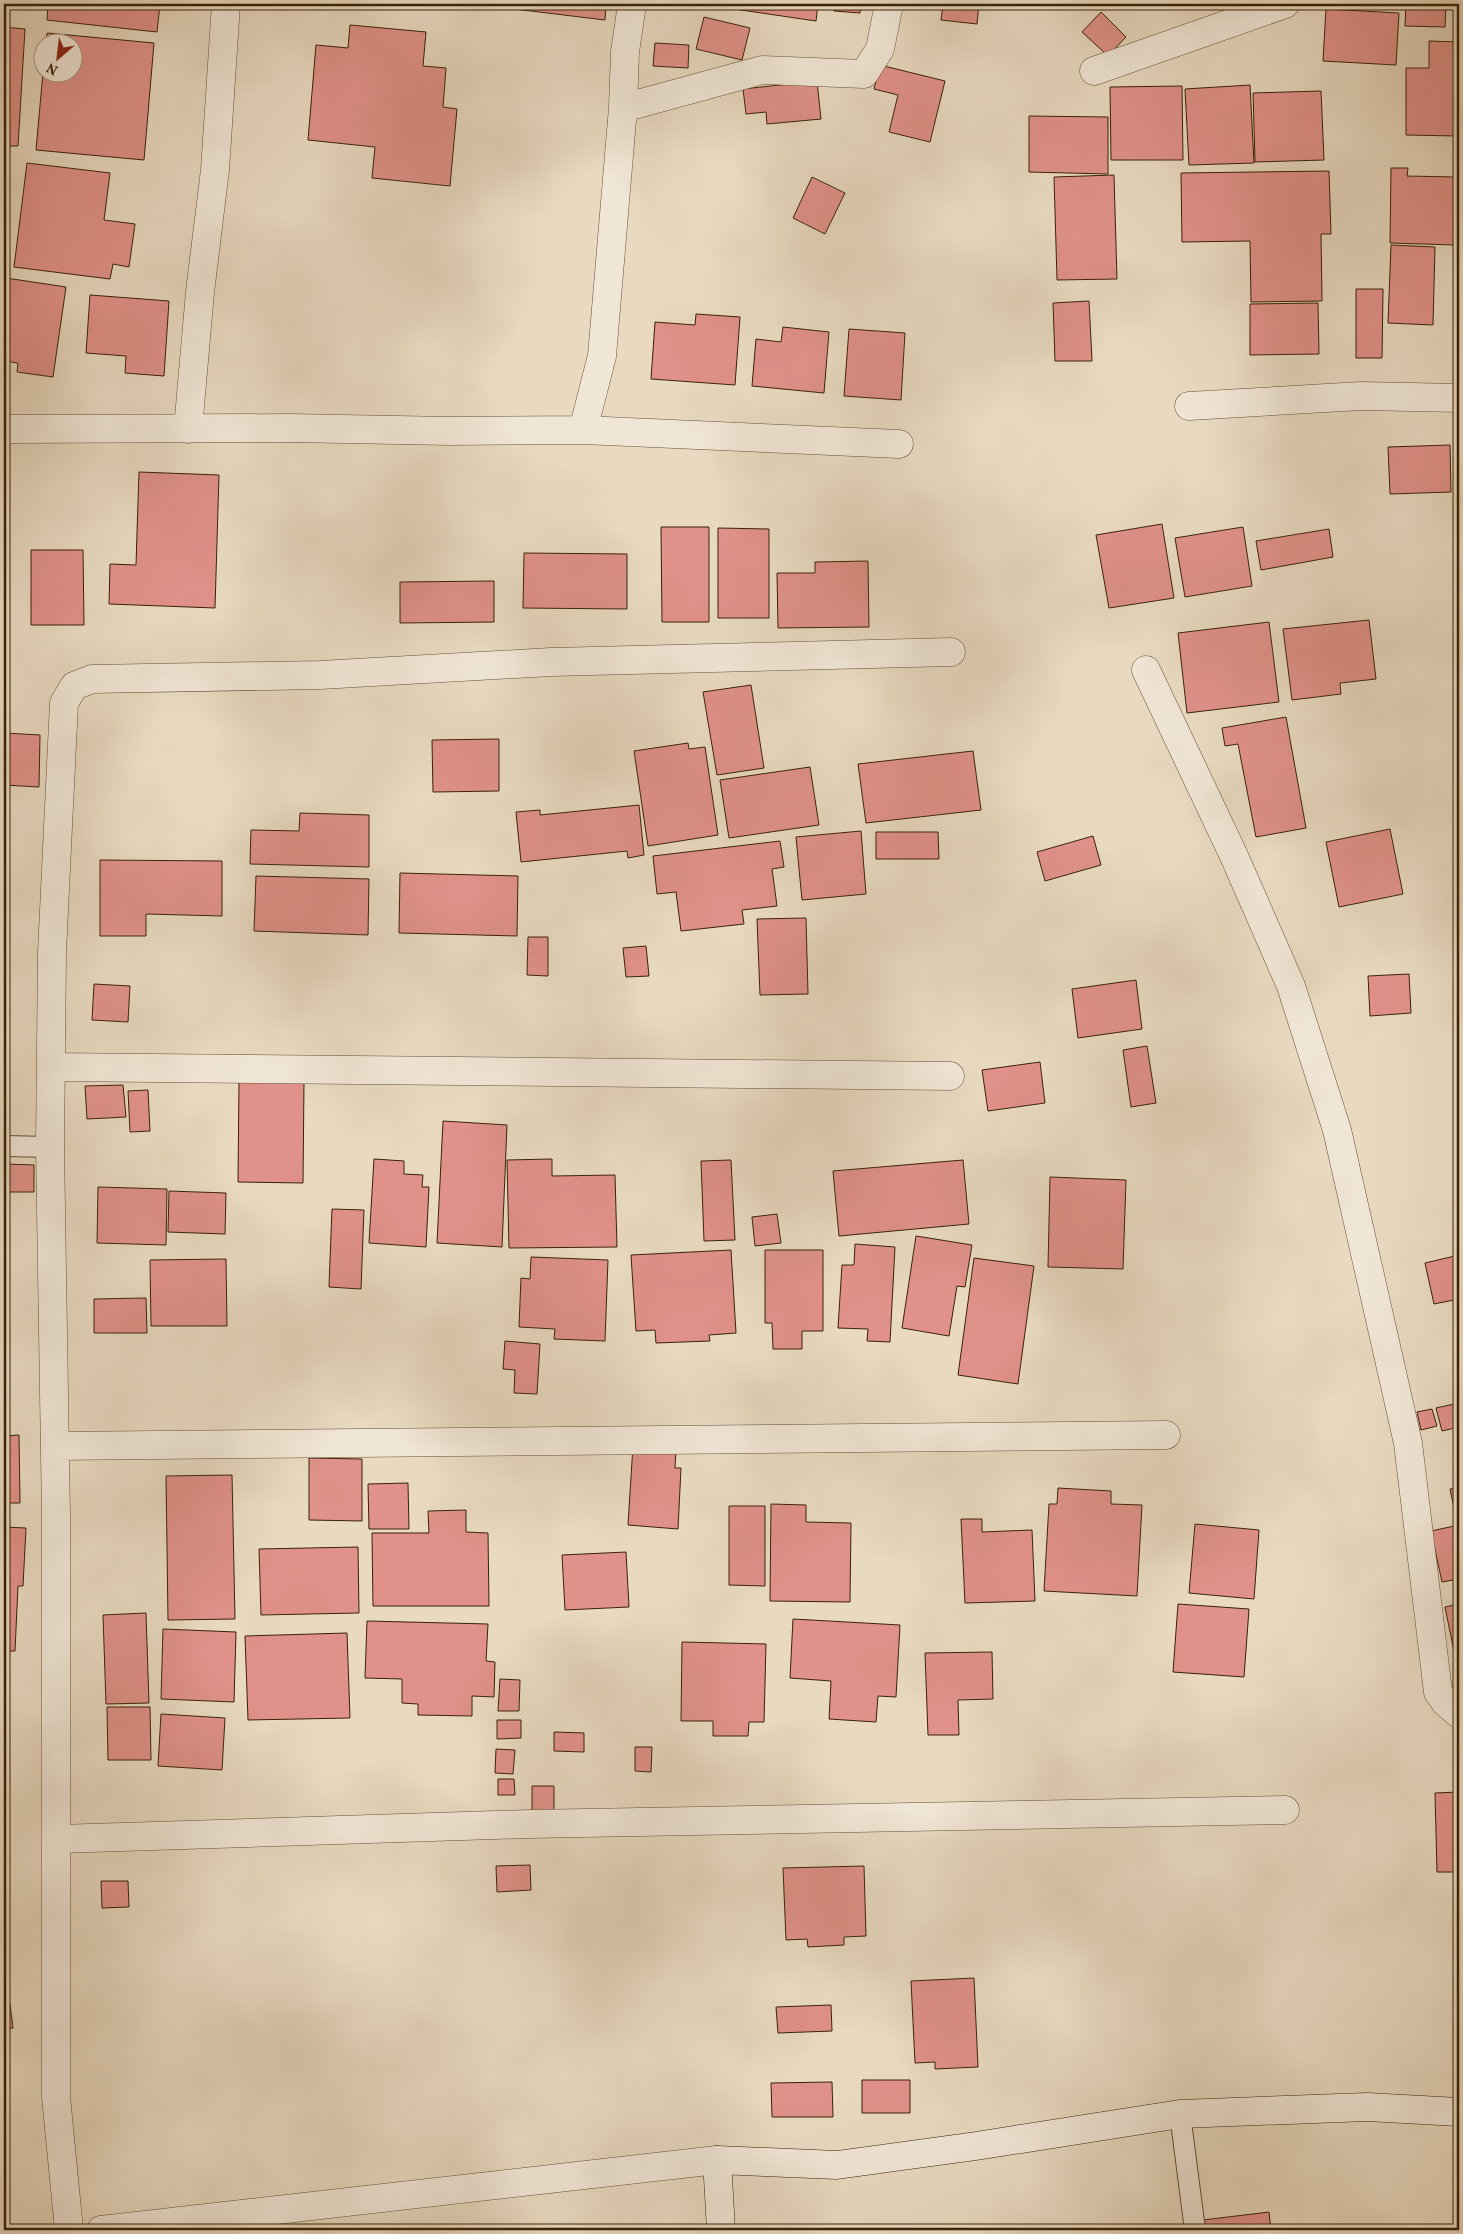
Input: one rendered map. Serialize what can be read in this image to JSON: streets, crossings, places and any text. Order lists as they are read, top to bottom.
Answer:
{
  "north": "bottom left"
}
